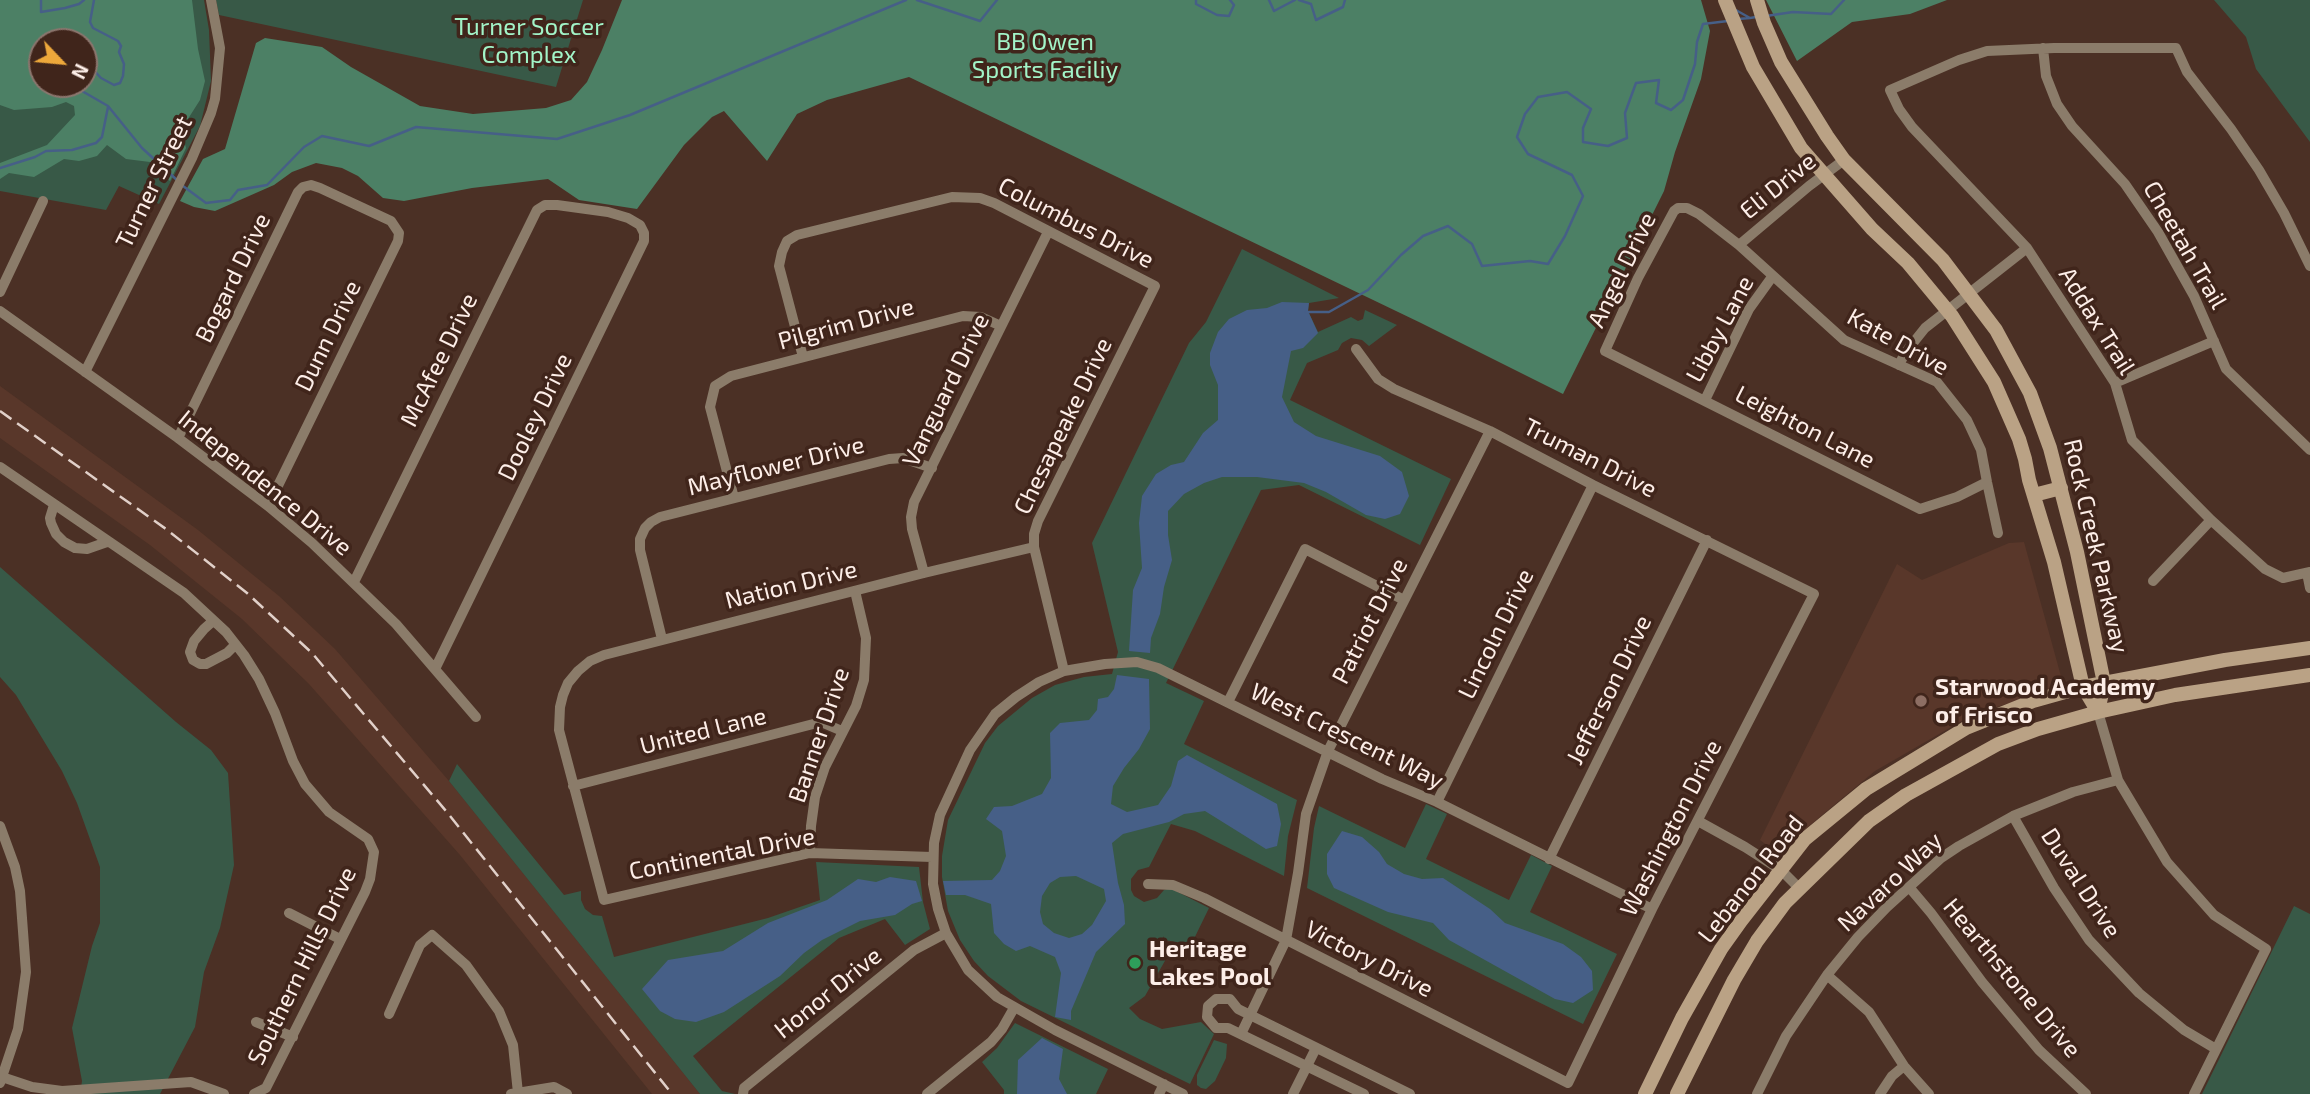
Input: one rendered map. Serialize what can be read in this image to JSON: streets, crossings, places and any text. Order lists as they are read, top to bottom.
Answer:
{
  "streets": {
    "main road": ["Rock Creek Parkway", "Lebanon Road"],
    "street": [
      "Turner Street",
      "Eli Drive",
      "Columbus Drive",
      "Cheetah Trail",
      "Angel Drive",
      "Bogard Drive",
      "Addax Trail",
      "Pilgrim Drive",
      "Libby Lane",
      "Dunn Drive",
      "Kate Drive",
      "McAfee Drive",
      "Vanguard Drive",
      "Dooley Drive",
      "Chesapeake Drive",
      "Leighton Lane",
      "Truman Drive",
      "Mayflower Drive",
      "Independence Drive",
      "Nation Drive",
      "Patriot Drive",
      "Lincoln Drive",
      "Jefferson Drive",
      "United Lane",
      "Banner Drive",
      "West Crescent Way",
      "Washington Drive",
      "Continental Drive",
      "Navaro Way",
      "Duval Drive",
      "Victory Drive",
      "Southern Hills Drive",
      "Hearthstone Drive",
      "Honor Drive"
    ]
  },
  "crossings": [
    ["Turner Street", "Independence Drive"],
    ["Eli Drive", "Kate Drive"],
    ["Eli Drive", "Rock Creek Parkway"],
    ["Columbus Drive", "Pilgrim Drive"],
    ["Columbus Drive", "Vanguard Drive"],
    ["Columbus Drive", "Chesapeake Drive"],
    ["Cheetah Trail", "Addax Trail"],
    ["Angel Drive", "Kate Drive"],
    ["Angel Drive", "Leighton Lane"],
    ["Bogard Drive", "Dunn Drive"],
    ["Bogard Drive", "Independence Drive"],
    ["Pilgrim Drive", "Vanguard Drive"],
    ["Pilgrim Drive", "Mayflower Drive"],
    ["Libby Lane", "Kate Drive"],
    ["Libby Lane", "Leighton Lane"],
    ["Dunn Drive", "Independence Drive"],
    ["Kate Drive", "Leighton Lane"],
    ["McAfee Drive", "Dooley Drive"],
    ["McAfee Drive", "Independence Drive"],
    ["Vanguard Drive", "Mayflower Drive"],
    ["Vanguard Drive", "Nation Drive"],
    ["Dooley Drive", "Independence Drive"],
    ["Chesapeake Drive", "Nation Drive"],
    ["Chesapeake Drive", "West Crescent Way"],
    ["Truman Drive", "Patriot Drive"],
    ["Truman Drive", "Lincoln Drive"],
    ["Truman Drive", "Jefferson Drive"],
    ["Truman Drive", "Washington Drive"],
    ["Mayflower Drive", "Nation Drive"],
    ["Rock Creek Parkway", "Lebanon Road"],
    ["Nation Drive", "United Lane"],
    ["Nation Drive", "Banner Drive"],
    ["Nation Drive", "Continental Drive"],
    ["Patriot Drive", "West Crescent Way"],
    ["Patriot Drive", "Victory Drive"],
    ["Lincoln Drive", "West Crescent Way"],
    ["Jefferson Drive", "West Crescent Way"],
    ["United Lane", "Banner Drive"],
    ["United Lane", "Continental Drive"],
    ["Banner Drive", "Continental Drive"],
    ["West Crescent Way", "Washington Drive"],
    ["West Crescent Way", "Continental Drive"],
    ["West Crescent Way", "Honor Drive"],
    ["Washington Drive", "Victory Drive"],
    ["Navaro Way", "Duval Drive"],
    ["Navaro Way", "Hearthstone Drive"]
  ],
  "parks": ["Turner Soccer Complex", "BB Owen Sports Faciliy"],
  "places": ["Starwood Academy of Frisco", "Heritage Lakes Pool"],
  "north": "bottom right"
}
